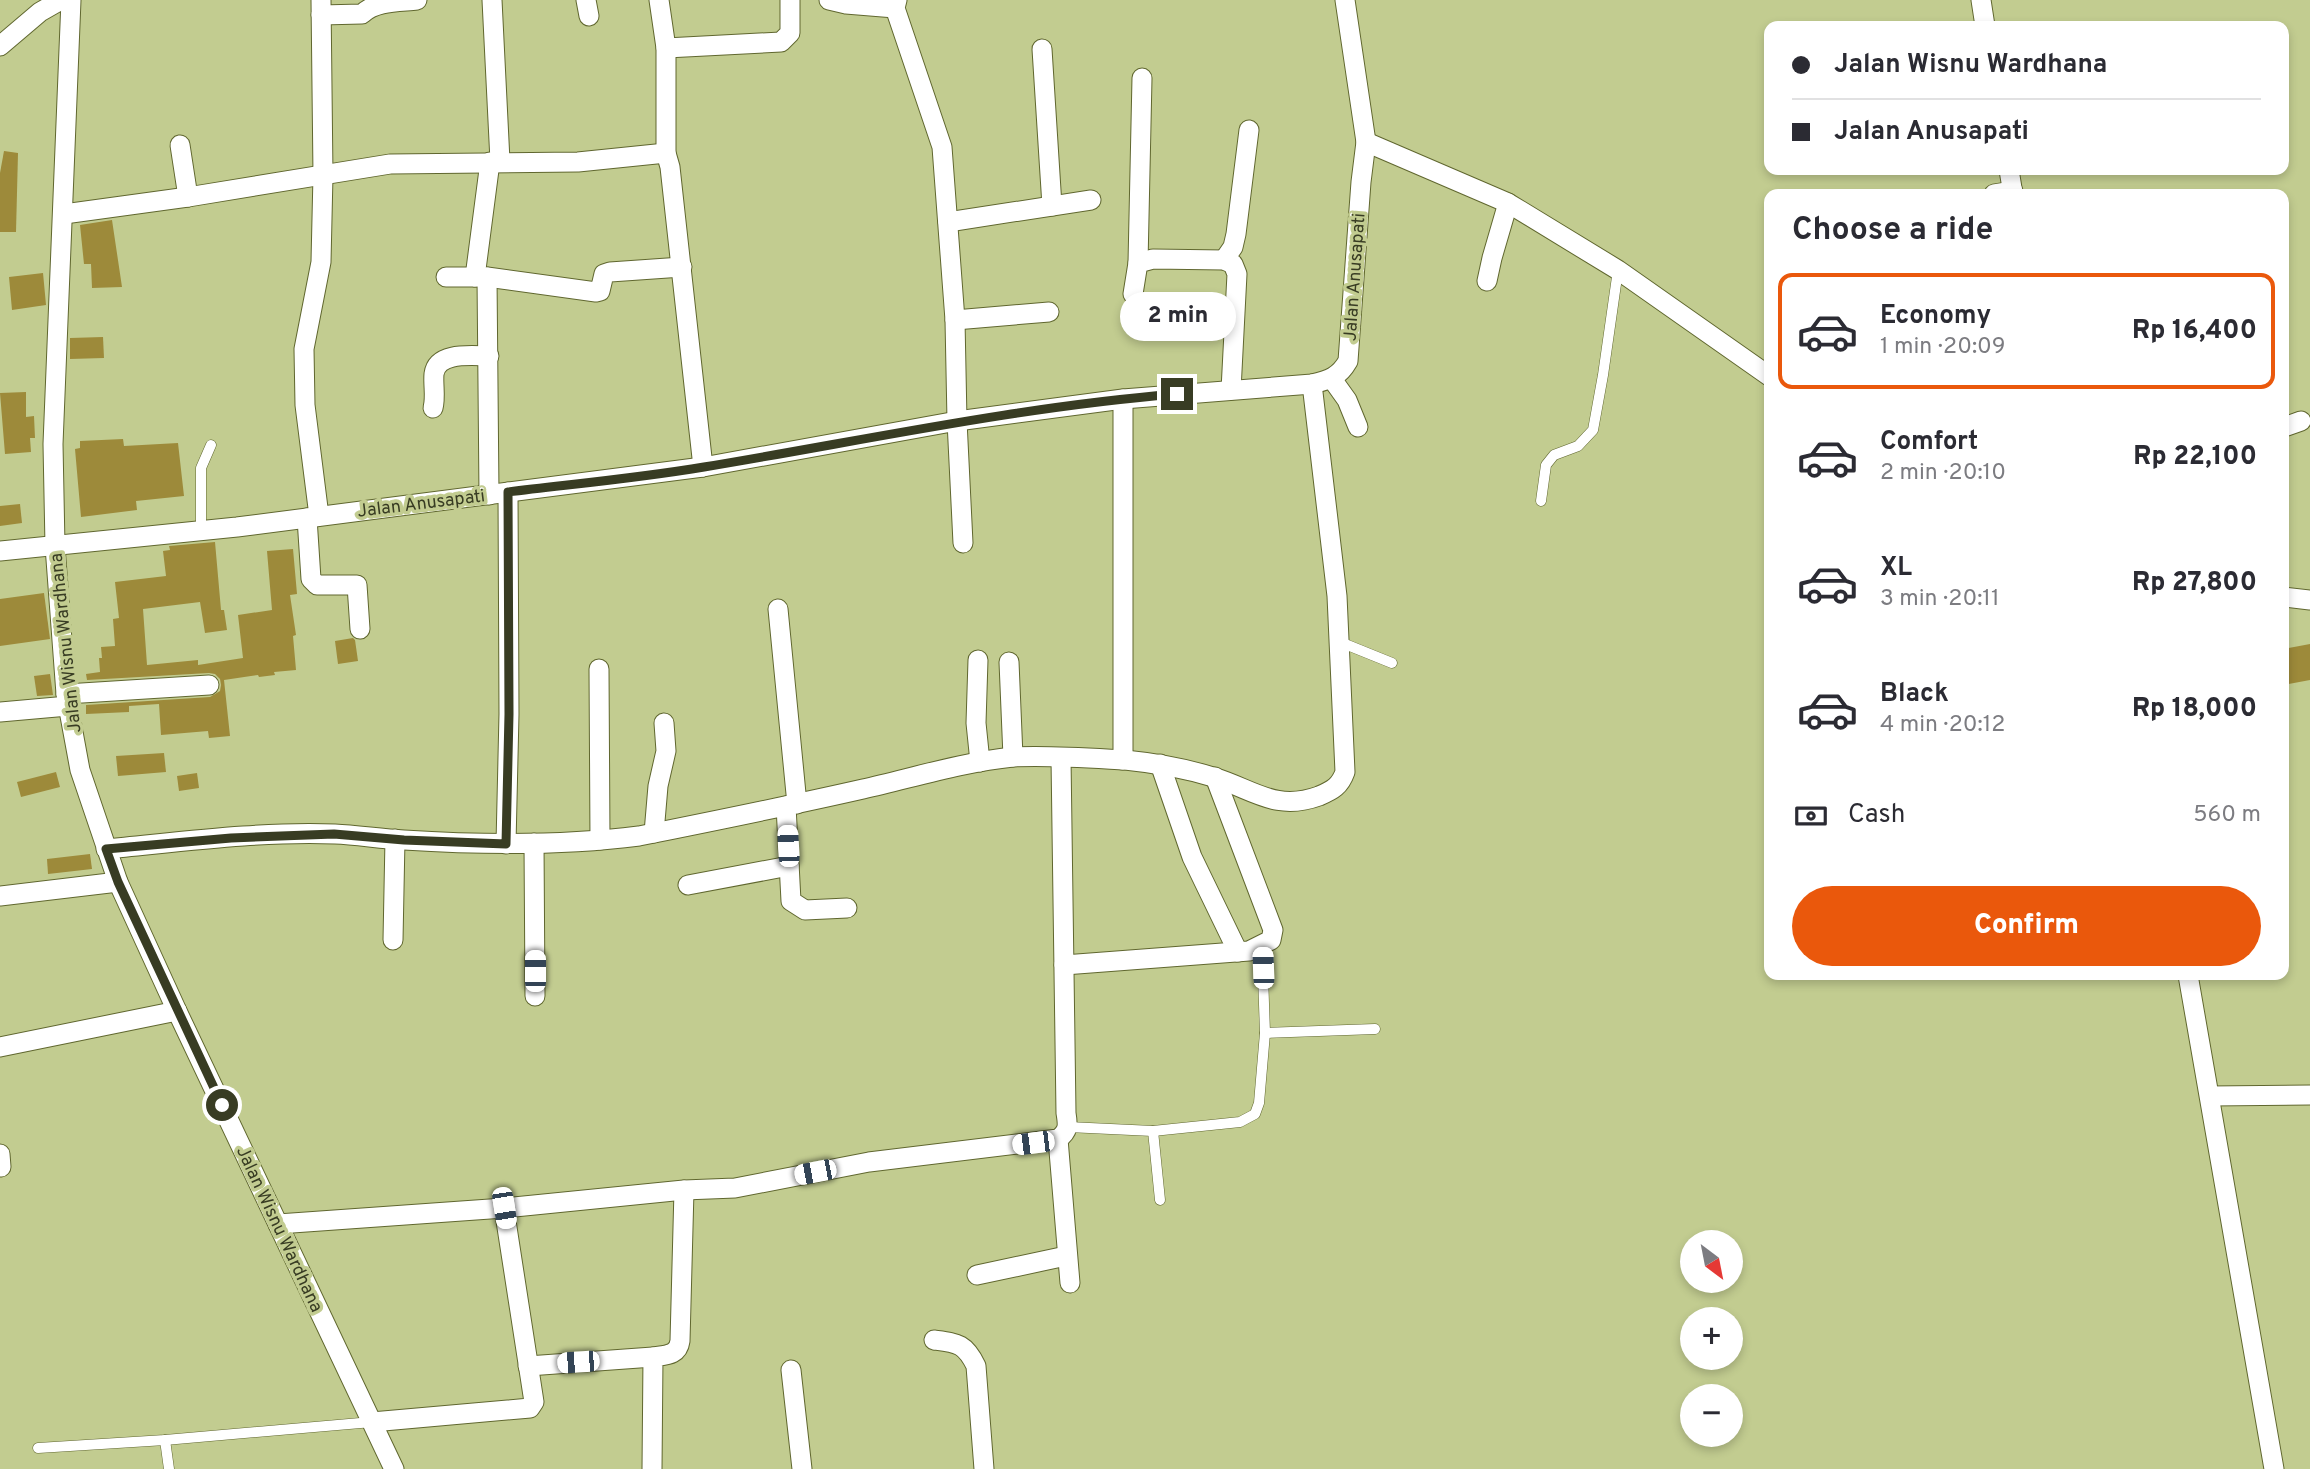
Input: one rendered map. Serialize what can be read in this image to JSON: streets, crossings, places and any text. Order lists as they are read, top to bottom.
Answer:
{
  "streets": {
    "street": ["Jalan Anusapati", "Jalan Wisnu Wardhana"]
  },
  "crossings": [
    ["Jalan Anusapati", "Jalan Wisnu Wardhana"]
  ],
  "north": "bottom right",
  "page": {
    "banner": ["Jalan Wisnu Wardhana", "Jalan Anusapati"],
    "heading": "Choose a ride",
    "list": [
      {
        "name": "Economy",
        "note": "1 min · 20:09",
        "value": "Rp 16,400"
      },
      {
        "name": "Comfort",
        "note": "2 min · 20:10",
        "value": "Rp 22,100"
      },
      {
        "name": "XL",
        "note": "3 min · 20:11",
        "value": "Rp 27,800"
      },
      {
        "name": "Black",
        "note": "4 min · 20:12",
        "value": "Rp 18,000"
      }
    ],
    "bubble": "2 min",
    "pay": ["Cash", "560 m"],
    "buttons": "Confirm",
    "map_buttons": ["+", "−"]
  }
}
